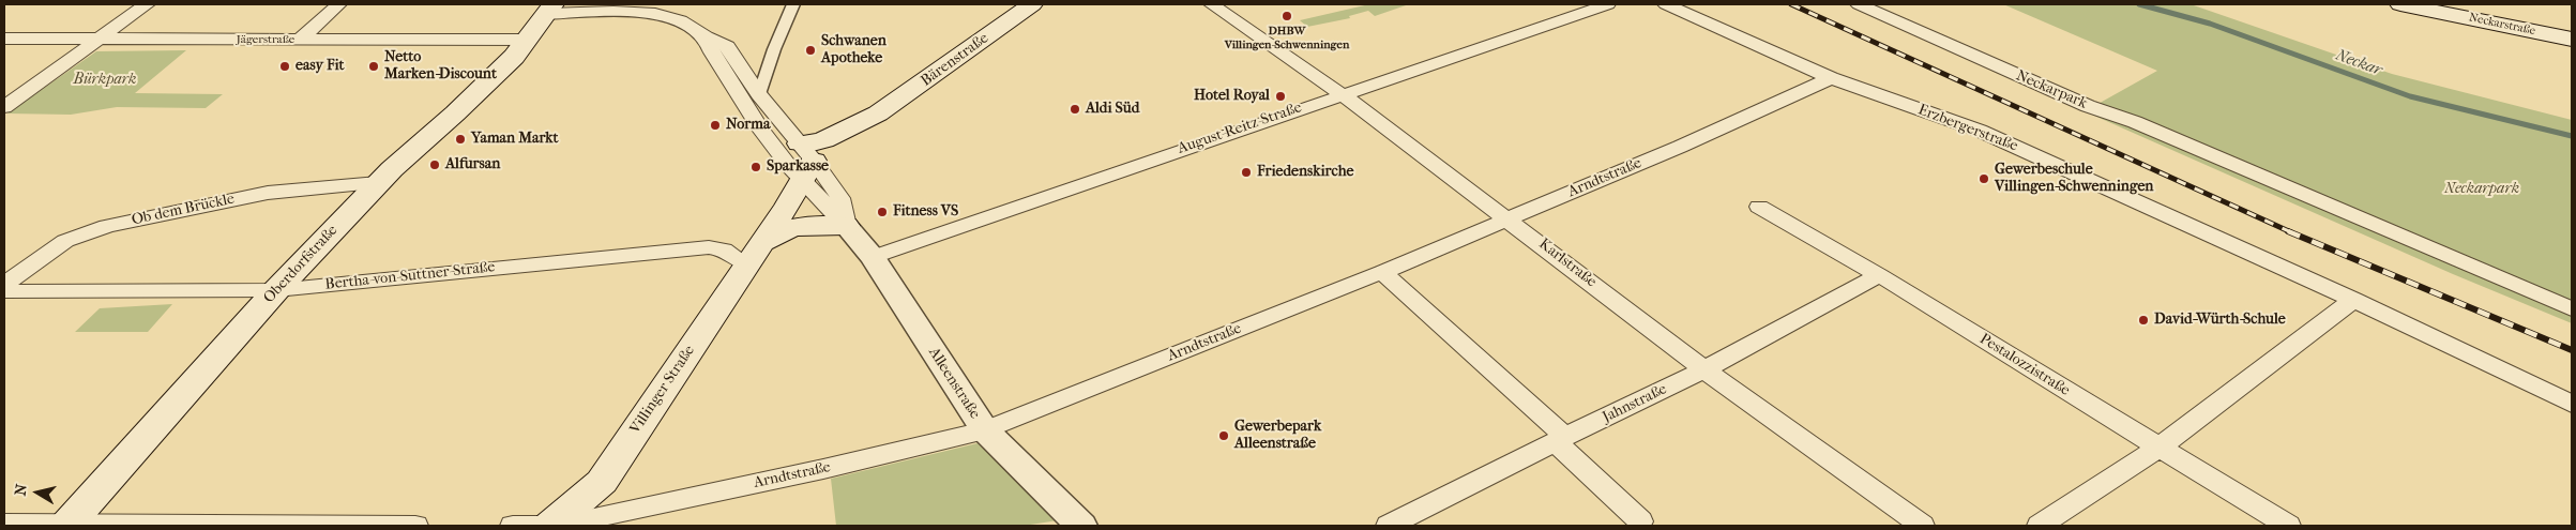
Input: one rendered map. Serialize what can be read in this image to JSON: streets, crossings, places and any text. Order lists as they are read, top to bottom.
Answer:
{
  "streets": {
    "main road": [
      "Neckarstraße",
      "Bärenstraße",
      "Oberdorfstraße",
      "Villinger Straße"
    ],
    "street": [
      "Jägerstraße",
      "Neckarpark",
      "August-Reitz-Straße",
      "Erzbergerstraße",
      "Arndtstraße",
      "Ob dem Brückle",
      "Karlstraße",
      "Bertha-von-Suttner-Straße",
      "Pestalozzistraße",
      "Alleenstraße",
      "Jahnstraße"
    ]
  },
  "crossings": [
    ["Jägerstraße", "Oberdorfstraße"],
    ["Bärenstraße", "Alleenstraße"],
    ["Bärenstraße", "Villinger Straße"],
    ["August-Reitz-Straße", "Karlstraße"],
    ["August-Reitz-Straße", "Alleenstraße"],
    ["Erzbergerstraße", "Arndtstraße"],
    ["Arndtstraße", "Karlstraße"],
    ["Arndtstraße", "Alleenstraße"],
    ["Arndtstraße", "Villinger Straße"],
    ["Ob dem Brückle", "Oberdorfstraße"],
    ["Karlstraße", "Jahnstraße"],
    ["Oberdorfstraße", "Bertha-von-Suttner-Straße"],
    ["Bertha-von-Suttner-Straße", "Villinger Straße"],
    ["Pestalozzistraße", "Jahnstraße"],
    ["Alleenstraße", "Villinger Straße"]
  ],
  "water": ["Neckar"],
  "parks": ["Bürkpark", "Neckarpark"],
  "places": [
    "DHBW Villingen-Schwenningen",
    "Schwanen Apotheke",
    "easy Fit",
    "Netto Marken-Discount",
    "Hotel Royal",
    "Aldi Süd",
    "Norma",
    "Yaman Markt",
    "Alfursan",
    "Sparkasse",
    "Friedenskirche",
    "Gewerbeschule Villingen-Schwenningen",
    "Fitness VS",
    "David-Würth-Schule",
    "Gewerbepark Alleenstraße"
  ],
  "north": "left"
}
